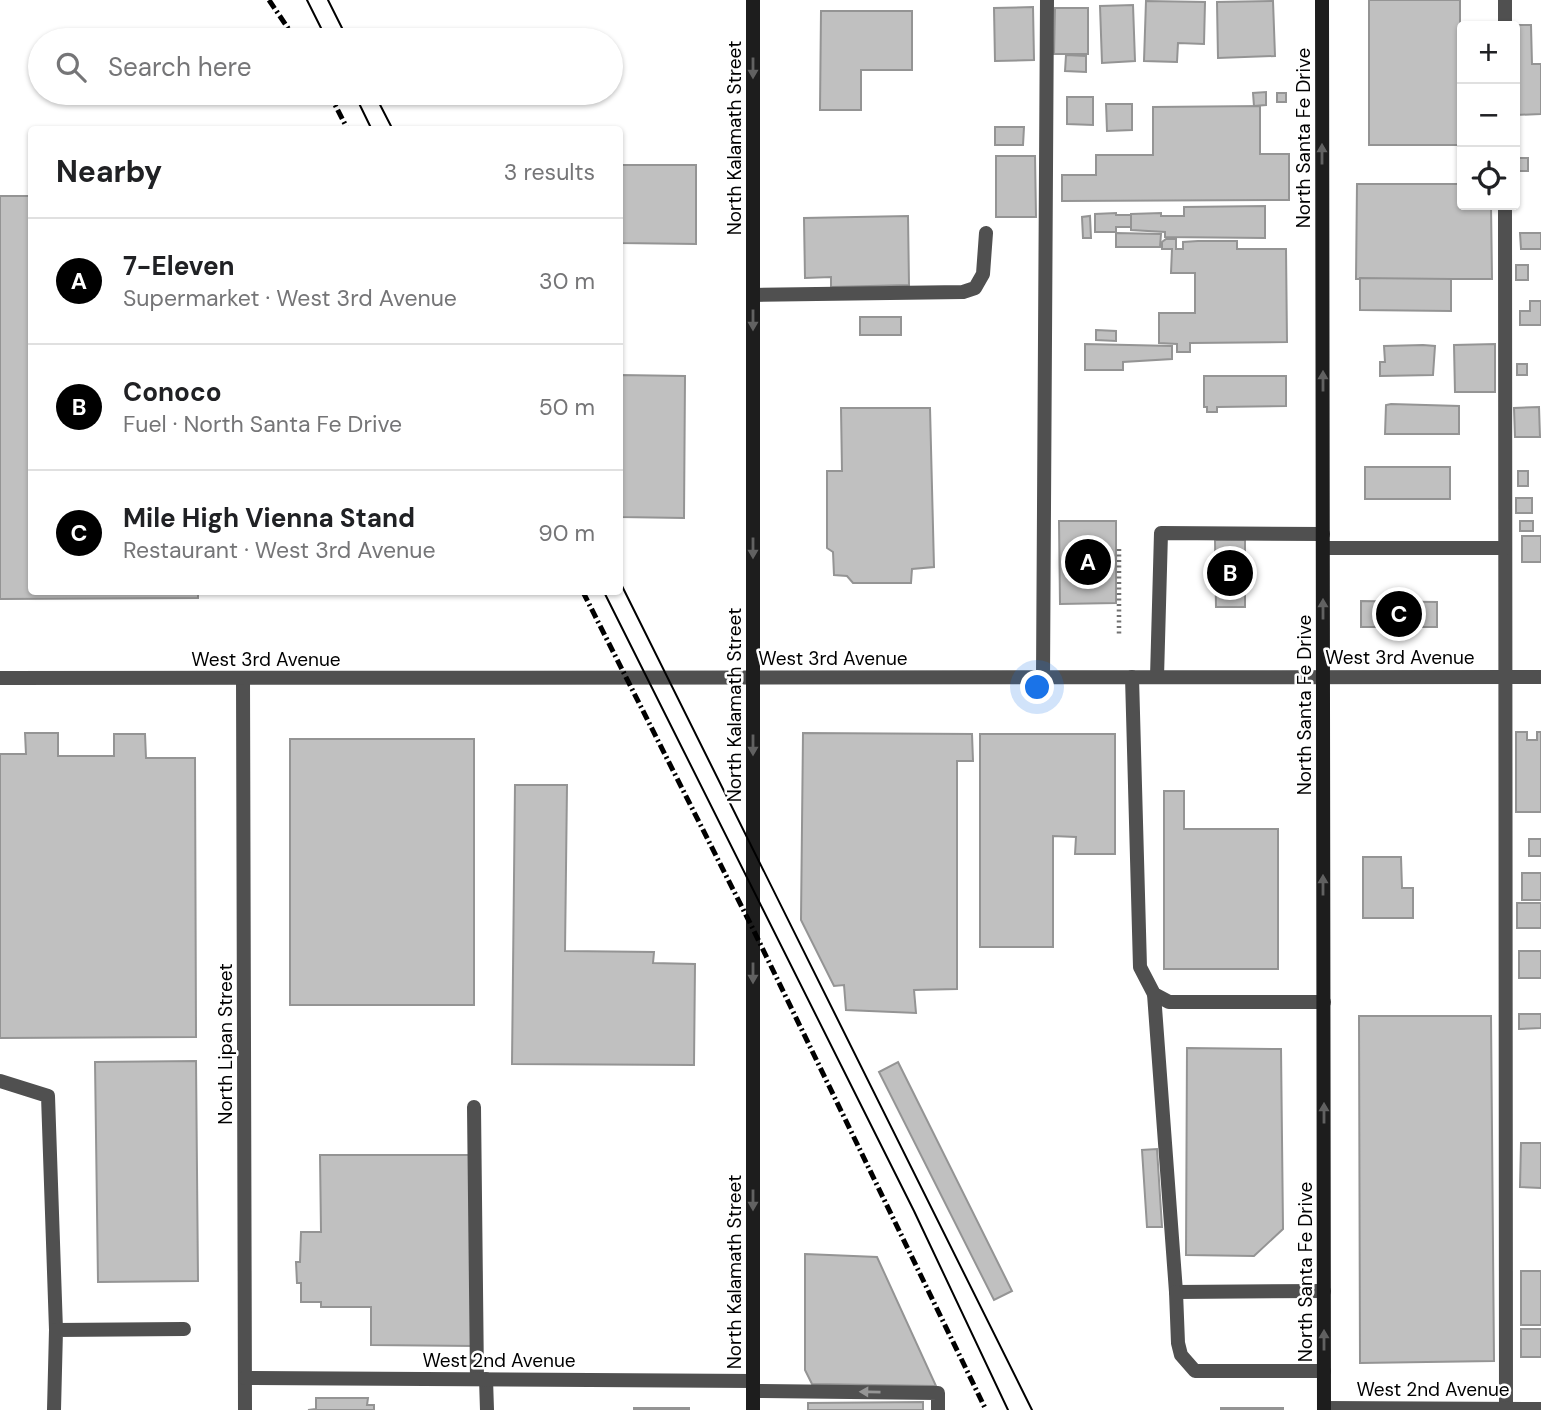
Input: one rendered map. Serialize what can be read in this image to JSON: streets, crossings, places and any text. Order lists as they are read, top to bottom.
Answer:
{
  "streets": {
    "main road": ["North Kalamath Street", "North Santa Fe Drive"],
    "street": ["West 3rd Avenue", "North Lipan Street", "West 2nd Avenue"]
  },
  "crossings": [
    ["North Kalamath Street", "West 3rd Avenue"],
    ["North Kalamath Street", "West 2nd Avenue"],
    ["North Santa Fe Drive", "West 3rd Avenue"],
    ["North Santa Fe Drive", "West 2nd Avenue"],
    ["West 3rd Avenue", "North Lipan Street"],
    ["North Lipan Street", "West 2nd Avenue"]
  ],
  "one_way": ["North Kalamath Street", "North Santa Fe Drive"],
  "page": {
    "map_buttons": ["+", "−"],
    "search": "Search here",
    "heading": ["Nearby", "3 results"],
    "list": [
      {
        "mark": "A",
        "name": "7-Eleven",
        "note": "Supermarket · West 3rd Avenue",
        "value": "30 m"
      },
      {
        "mark": "B",
        "name": "Conoco",
        "note": "Fuel · North Santa Fe Drive",
        "value": "50 m"
      },
      {
        "mark": "C",
        "name": "Mile High Vienna Stand",
        "note": "Restaurant · West 3rd Avenue",
        "value": "90 m"
      }
    ],
    "pins": ["A", "B", "C"]
  }
}
